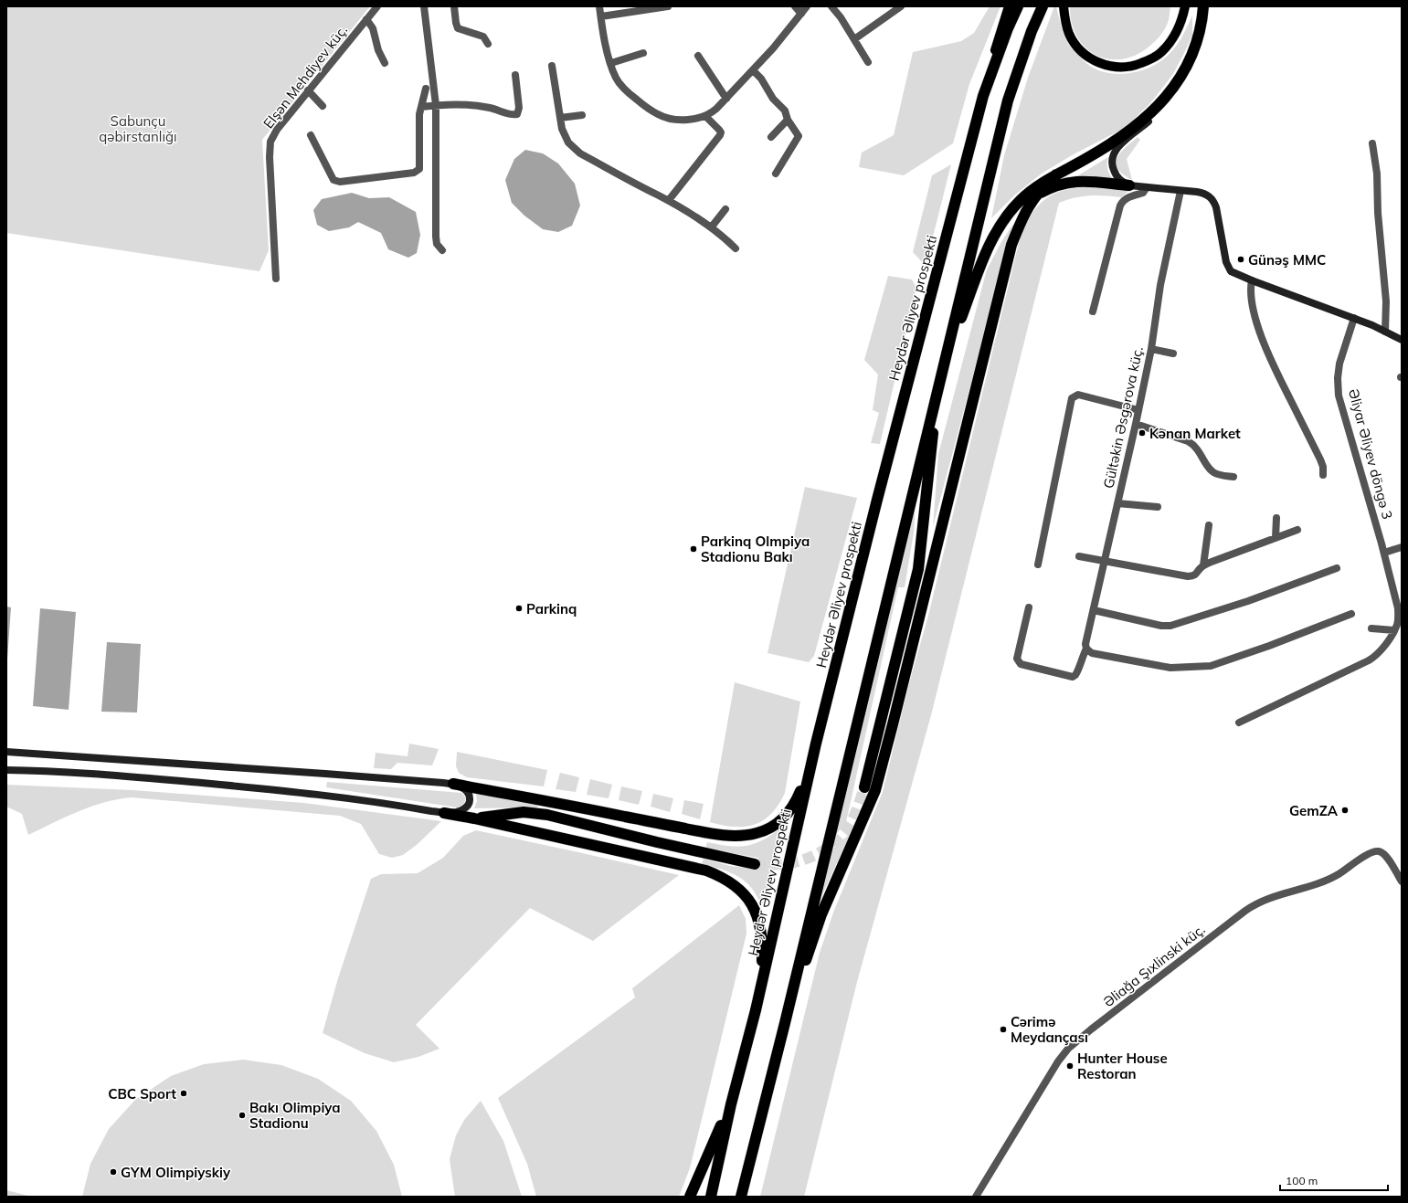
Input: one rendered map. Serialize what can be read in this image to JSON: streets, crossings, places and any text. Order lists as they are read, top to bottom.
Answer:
{
  "streets": {
    "highway": ["Heydər Əliyev prospekti"],
    "street": [
      "Elşən Mehdiyev küç.",
      "Gültəkin Əsgərova küç.",
      "Əliyar Əliyev döngə 3",
      "Əliağa Şıxlinski küç."
    ]
  },
  "parks": ["Sabunçu qəbirstanlığı"],
  "places": [
    "Günəş MMC",
    "Kənan Market",
    "Parkinq Olmpiya Stadionu Bakı",
    "Parkinq",
    "GemZA",
    "Cərimə Meydançası",
    "Hunter House Restoran",
    "CBC Sport",
    "Bakı Olimpiya Stadionu",
    "GYM Olimpiyskiy"
  ],
  "scale_bar": "100 m"
}
